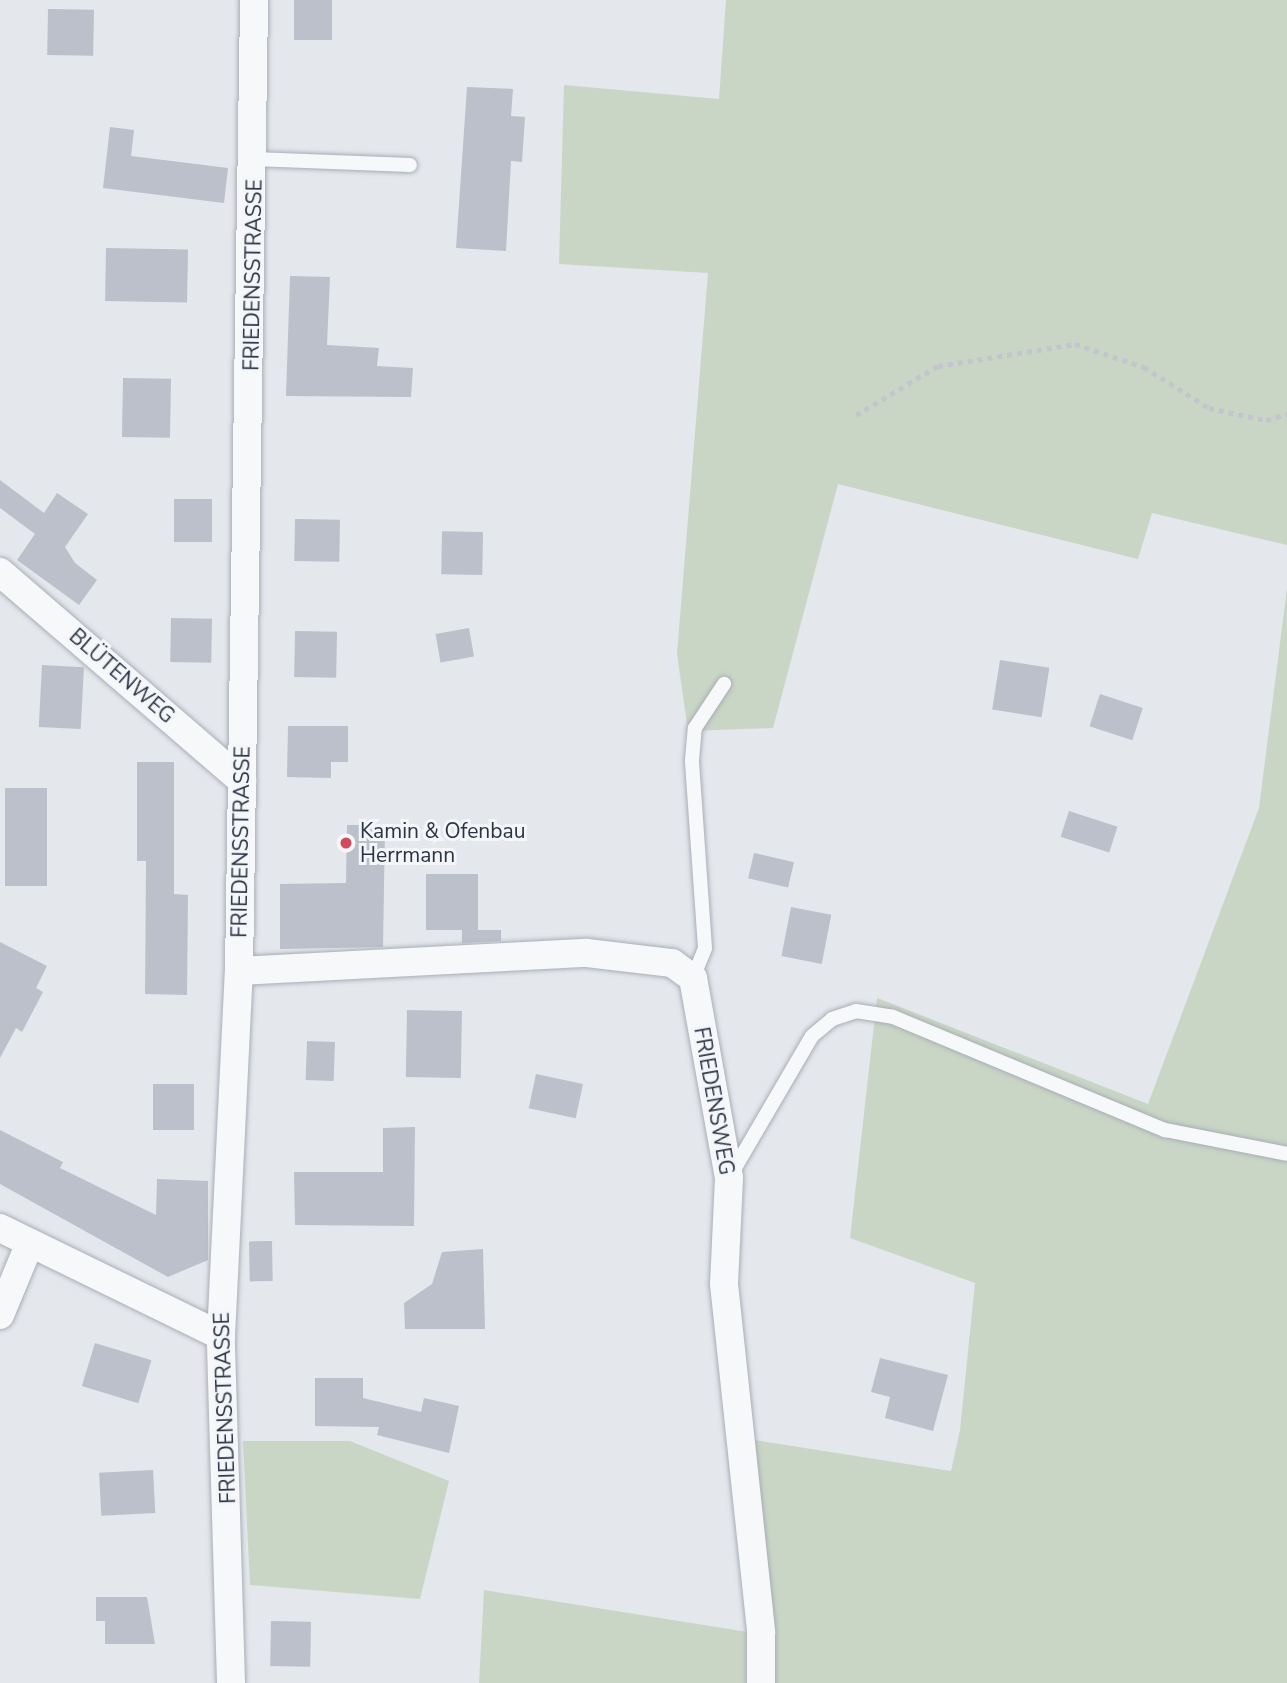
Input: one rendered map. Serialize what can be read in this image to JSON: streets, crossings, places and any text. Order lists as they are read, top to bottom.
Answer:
{
  "streets": {
    "street": ["FRIEDENSSTRASSE", "BLÜTENWEG", "FRIEDENSWEG"]
  },
  "crossings": [
    ["FRIEDENSSTRASSE", "BLÜTENWEG"]
  ],
  "places": ["Kamin & Ofenbau Herrmann"]
}
